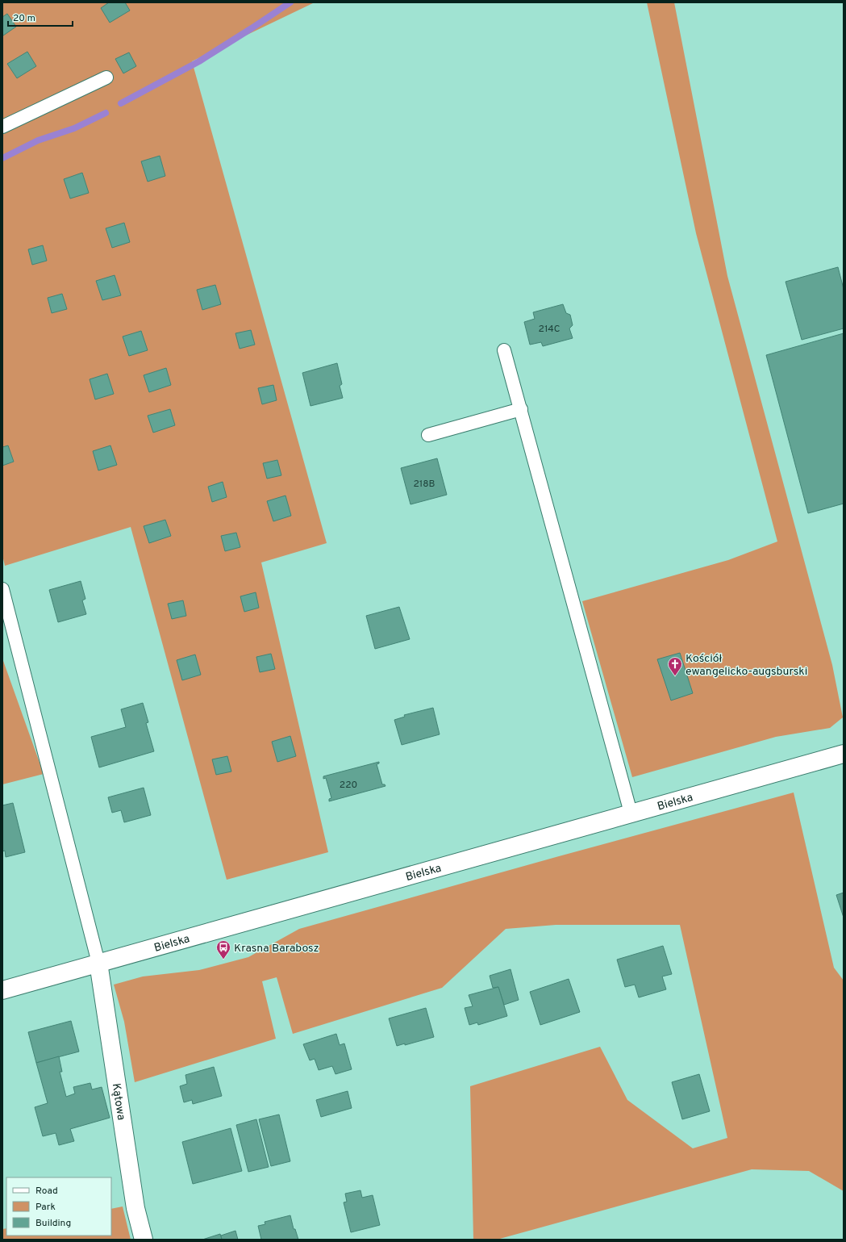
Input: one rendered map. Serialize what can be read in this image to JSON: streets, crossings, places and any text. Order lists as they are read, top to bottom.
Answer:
{
  "streets": {
    "street": ["Bielska", "Kątowa"]
  },
  "crossings": [
    ["Bielska", "Kątowa"]
  ],
  "places": {
    "church": ["Kościół ewangelicko-augsburski"],
    "bus stop": ["Krasna Barabosz"]
  },
  "house_numbers": ["214C", "218B", "220"],
  "legend": ["Road", "Park", "Building"],
  "scale_bar": "20 m"
}
